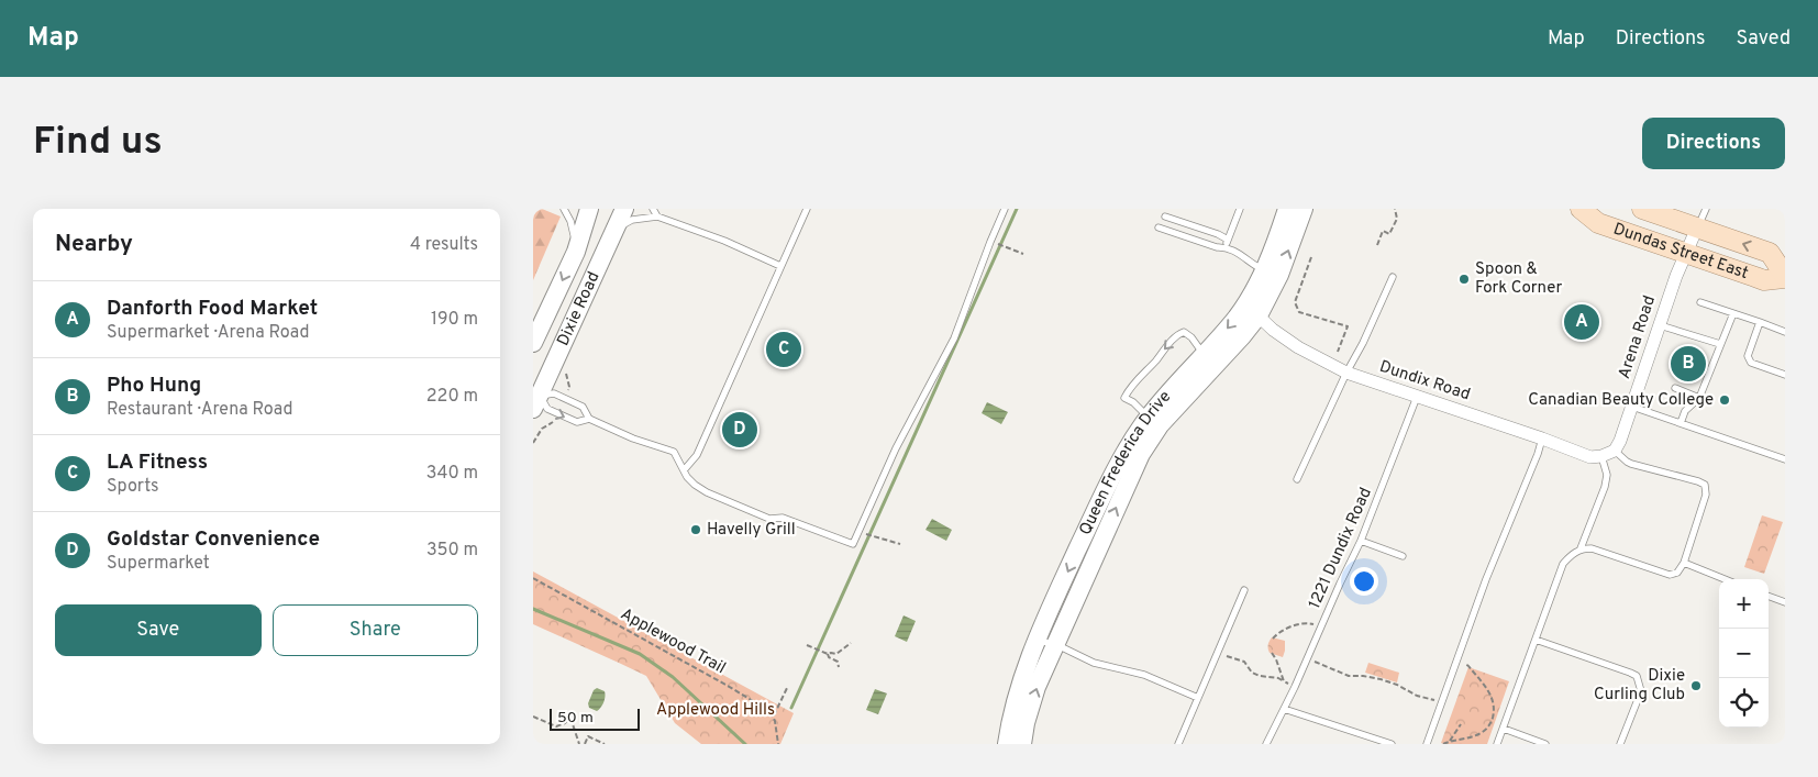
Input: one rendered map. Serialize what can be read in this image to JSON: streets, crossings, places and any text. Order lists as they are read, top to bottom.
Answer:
{
  "streets": {
    "main road": ["Dundas Street East"],
    "street": [
      "Dixie Road",
      "Arena Road",
      "Dundix Road",
      "Queen Frederica Drive"
    ],
    "lane": ["1221 Dundix Road"],
    "path": ["Applewood Trail"]
  },
  "crossings": [
    ["Dundas Street East", "Arena Road"],
    ["Arena Road", "Dundix Road"],
    ["Dundix Road", "Queen Frederica Drive"],
    ["Dundix Road", "1221 Dundix Road"]
  ],
  "parks": ["Applewood Hills"],
  "places": [
    "Spoon & Fork Corner",
    "Canadian Beauty College",
    "Havelly Grill",
    "Dixie Curling Club"
  ],
  "scale_bar": "50 m",
  "page": {
    "header": "Map",
    "nav": ["Map", "Directions", "Saved"],
    "buttons": [
      "Directions",
      ["Save", "Share"]
    ],
    "title": "Find us",
    "heading": ["Nearby", "4 results"],
    "list": [
      {
        "mark": "A",
        "name": "Danforth Food Market",
        "note": "Supermarket · Arena Road",
        "value": "190 m"
      },
      {
        "mark": "B",
        "name": "Pho Hung",
        "note": "Restaurant · Arena Road",
        "value": "220 m"
      },
      {
        "mark": "C",
        "name": "LA Fitness",
        "note": "Sports",
        "value": "340 m"
      },
      {
        "mark": "D",
        "name": "Goldstar Convenience",
        "note": "Supermarket",
        "value": "350 m"
      }
    ],
    "pins": [
      "A",
      "C",
      "B",
      "D"
    ],
    "map_buttons": ["+", "−"],
    "scale": "50 m"
  }
}
